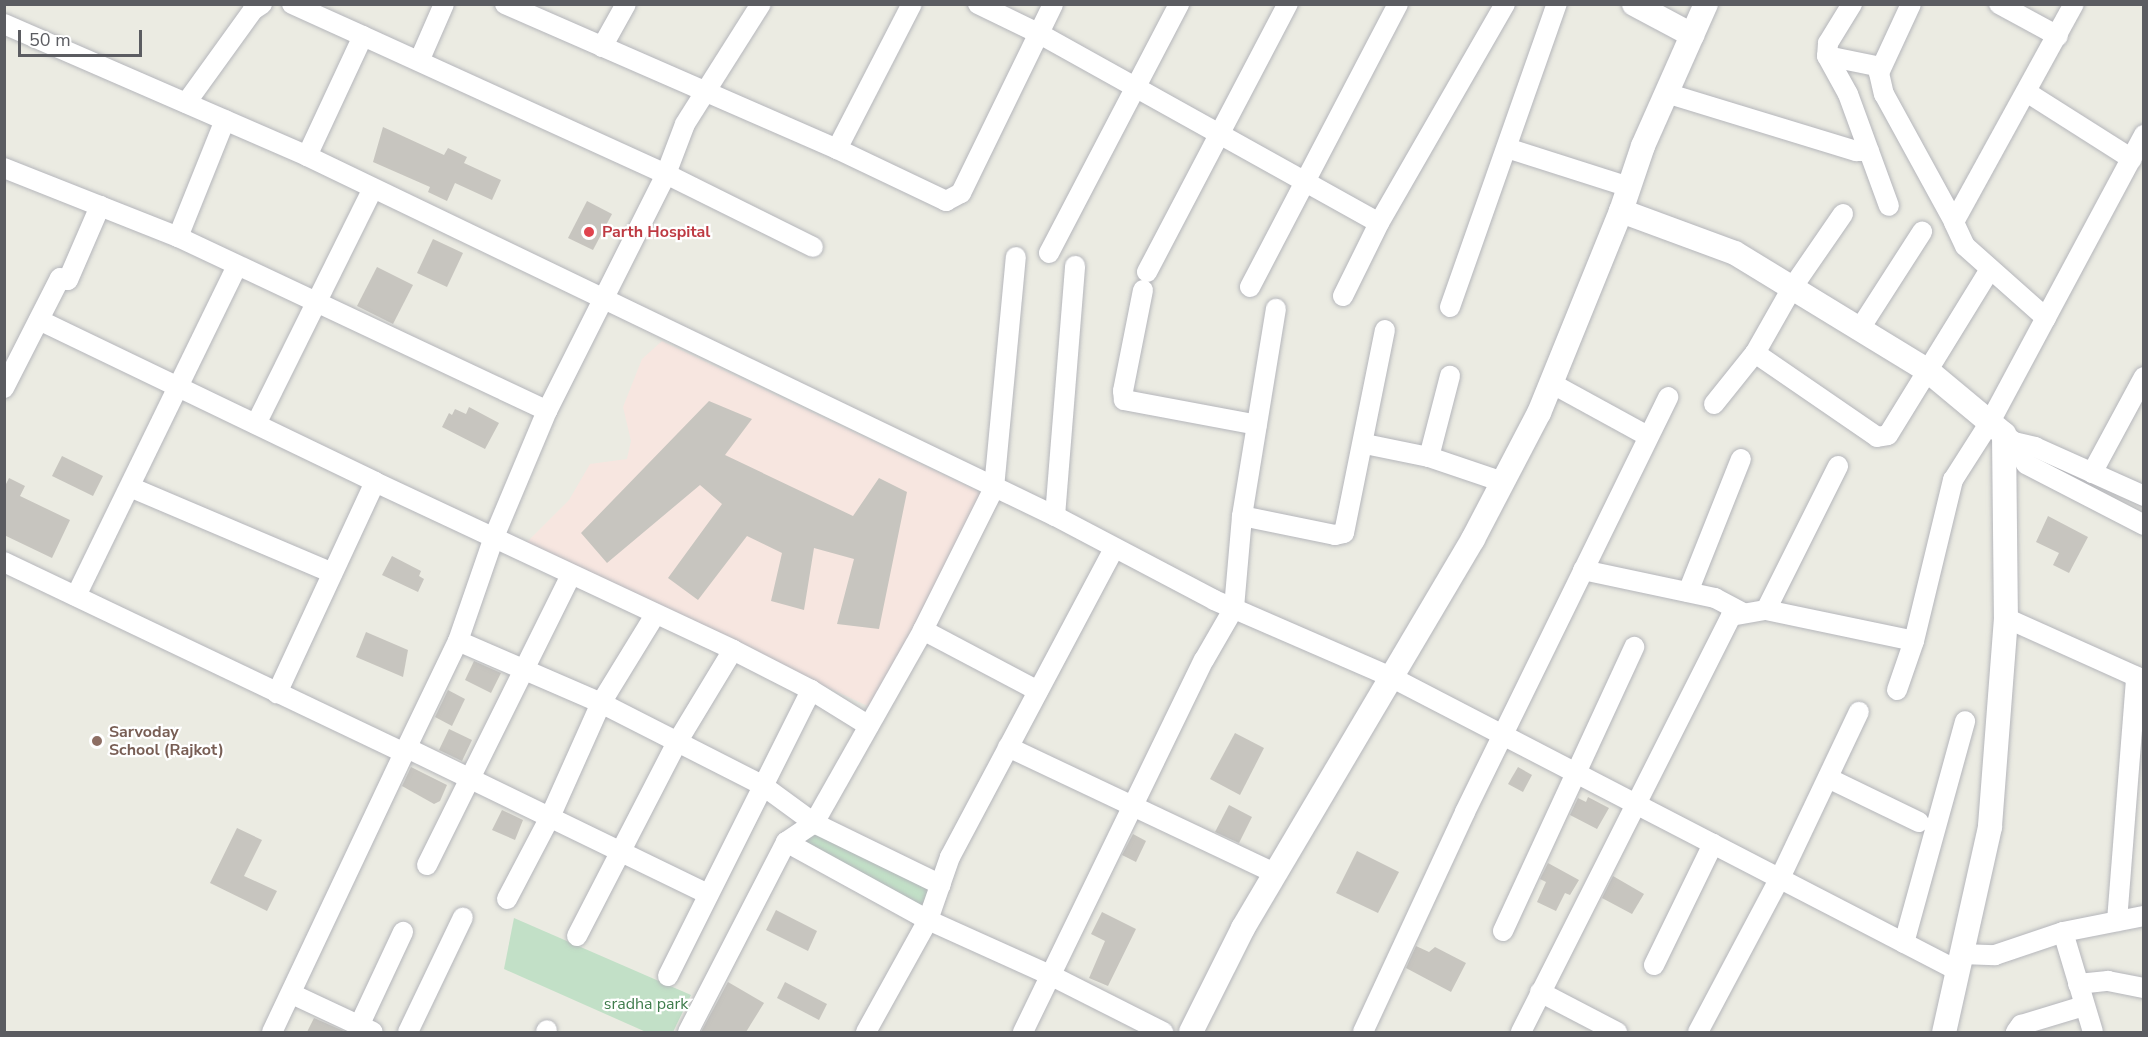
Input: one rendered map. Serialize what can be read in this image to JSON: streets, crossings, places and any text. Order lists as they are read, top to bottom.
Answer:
{
  "parks": ["sradha park"],
  "places": ["Parth Hospital", "Sarvoday School (Rajkot)"],
  "scale_bar": "50 m"
}
